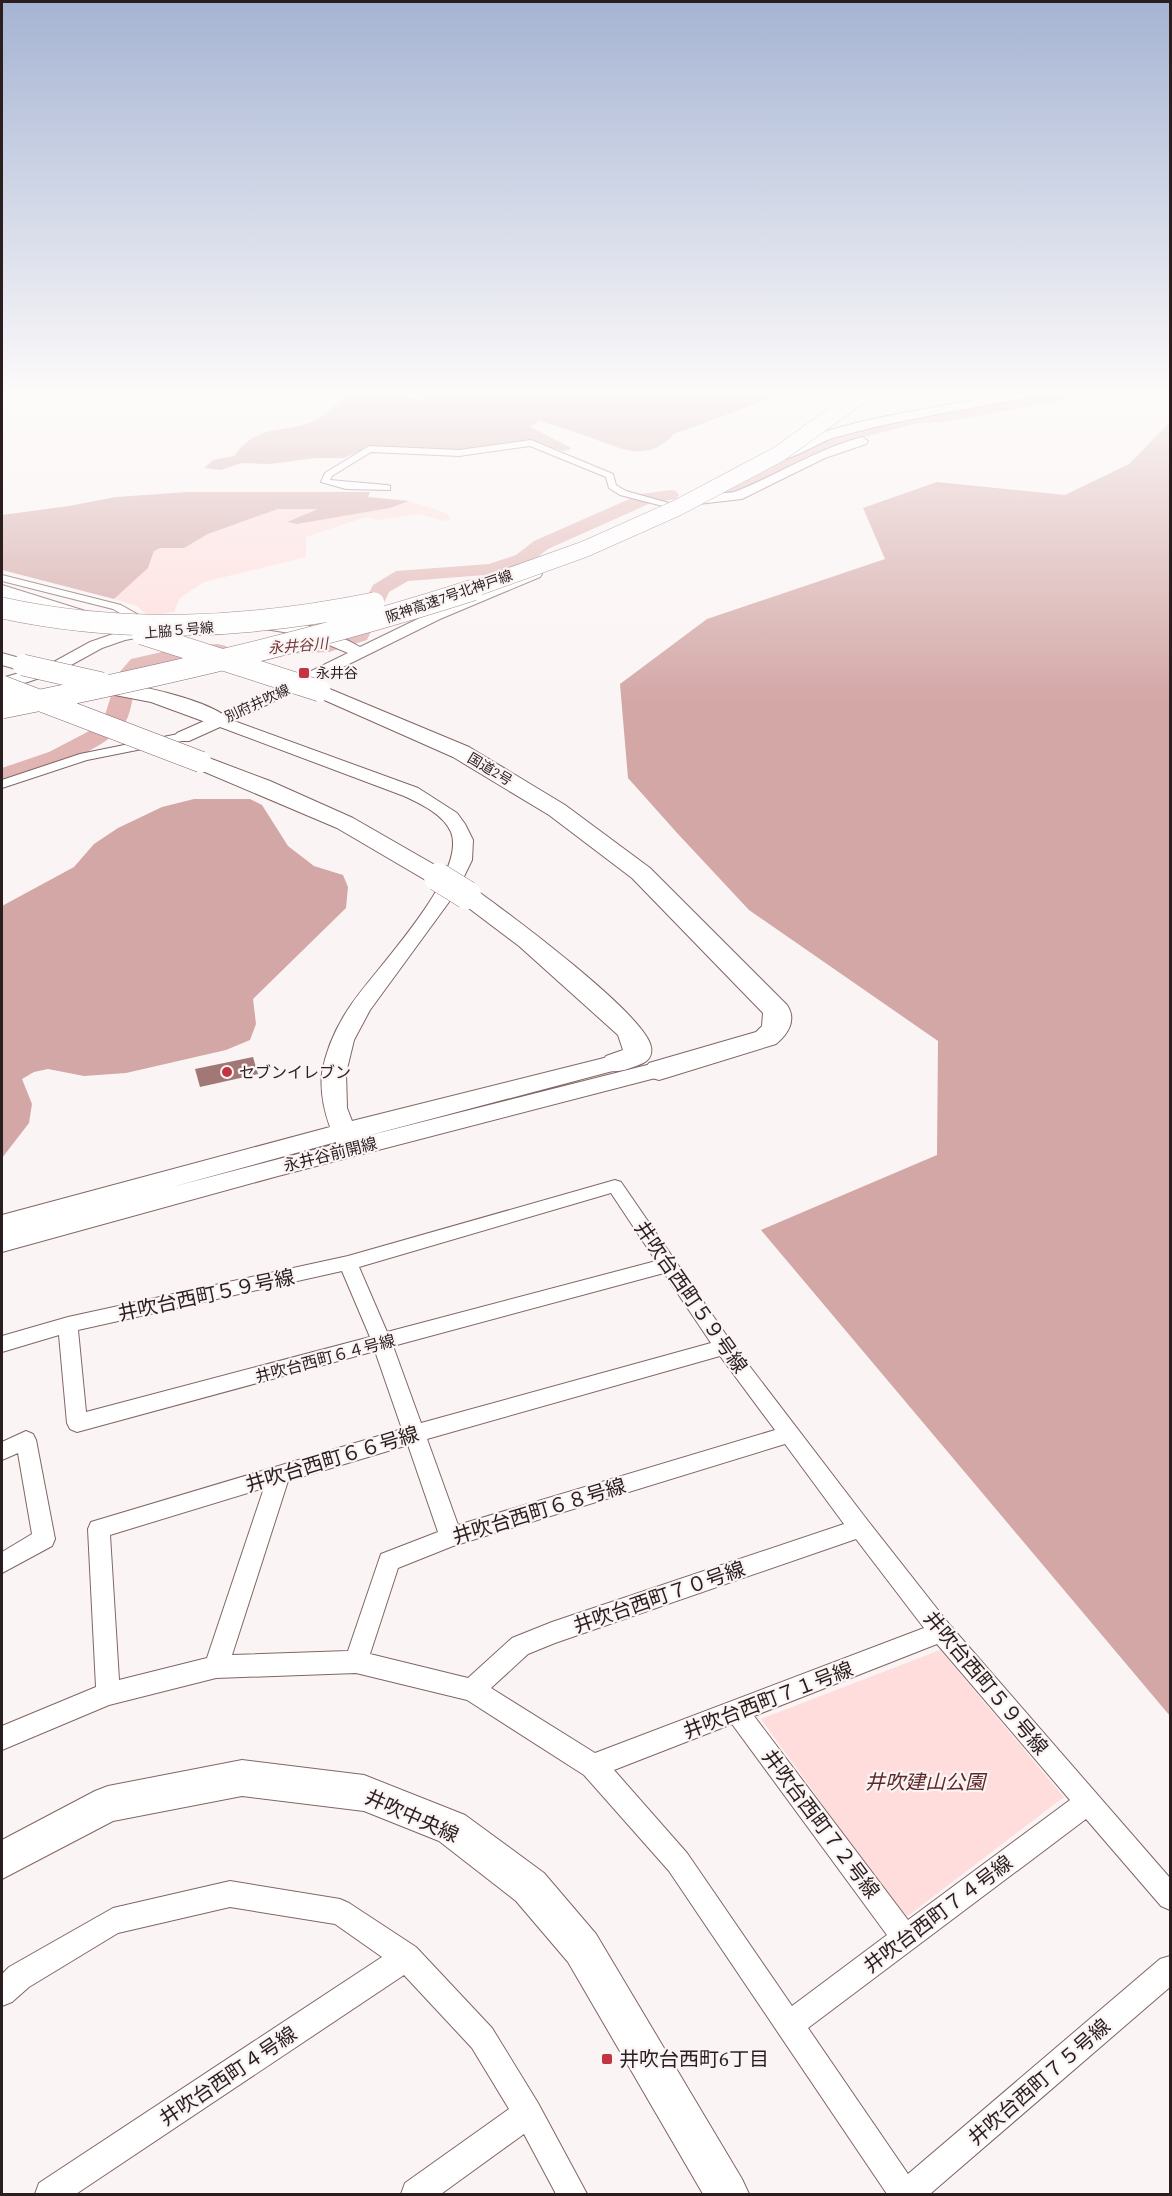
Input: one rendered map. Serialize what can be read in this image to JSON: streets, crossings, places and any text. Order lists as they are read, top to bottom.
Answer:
{
  "streets": {
    "highway": ["阪神高速7号北神戸線", "国道2号"],
    "street": [
      "上脇５号線",
      "別府井吹線",
      "永井谷前開線",
      "井吹台西町５９号線",
      "井吹台西町６４号線",
      "井吹台西町６６号線",
      "井吹台西町６８号線",
      "井吹台西町７０号線",
      "井吹台西町７１号線",
      "井吹中央線",
      "井吹台西町７２号線",
      "井吹台西町７４号線",
      "井吹台西町４号線",
      "井吹台西町７５号線"
    ]
  },
  "crossings": [
    ["上脇５号線", "別府井吹線"],
    ["国道2号", "永井谷前開線"],
    ["井吹台西町５９号線", "井吹台西町６４号線"],
    ["井吹台西町５９号線", "井吹台西町６６号線"],
    ["井吹台西町５９号線", "井吹台西町６８号線"],
    ["井吹台西町５９号線", "井吹台西町７０号線"],
    ["井吹台西町５９号線", "井吹台西町７１号線"],
    ["井吹台西町５９号線", "井吹台西町７４号線"],
    ["井吹台西町７１号線", "井吹台西町７２号線"],
    ["井吹台西町７２号線", "井吹台西町７４号線"]
  ],
  "water": ["永井谷川"],
  "parks": ["井吹建山公園"],
  "places": {
    "transit": ["永井谷", "井吹台西町6丁目"],
    "other": ["セブンイレブン"]
  }
}
